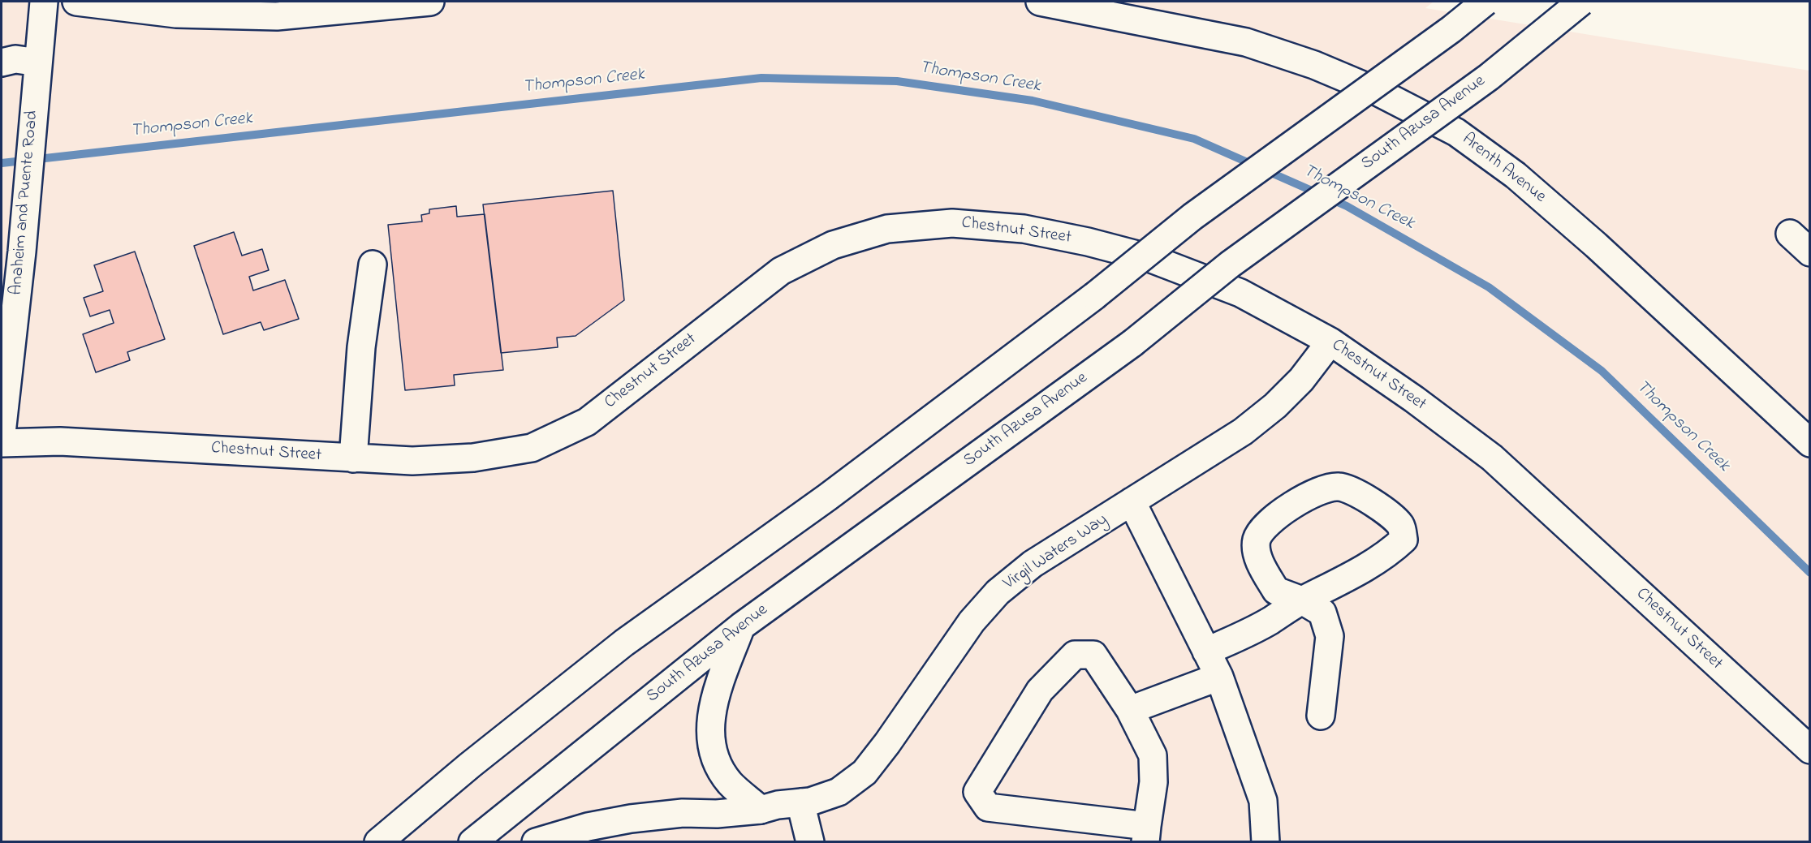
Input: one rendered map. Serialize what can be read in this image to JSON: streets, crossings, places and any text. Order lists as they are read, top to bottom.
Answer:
{
  "streets": {
    "street": [
      "South Azusa Avenue",
      "Arenth Avenue",
      "Anaheim and Puente Road",
      "Chestnut Street",
      "Virgil Waters Way"
    ]
  },
  "crossings": [
    ["Chestnut Street", "Virgil Waters Way"]
  ],
  "water": ["Thompson Creek"]
}
